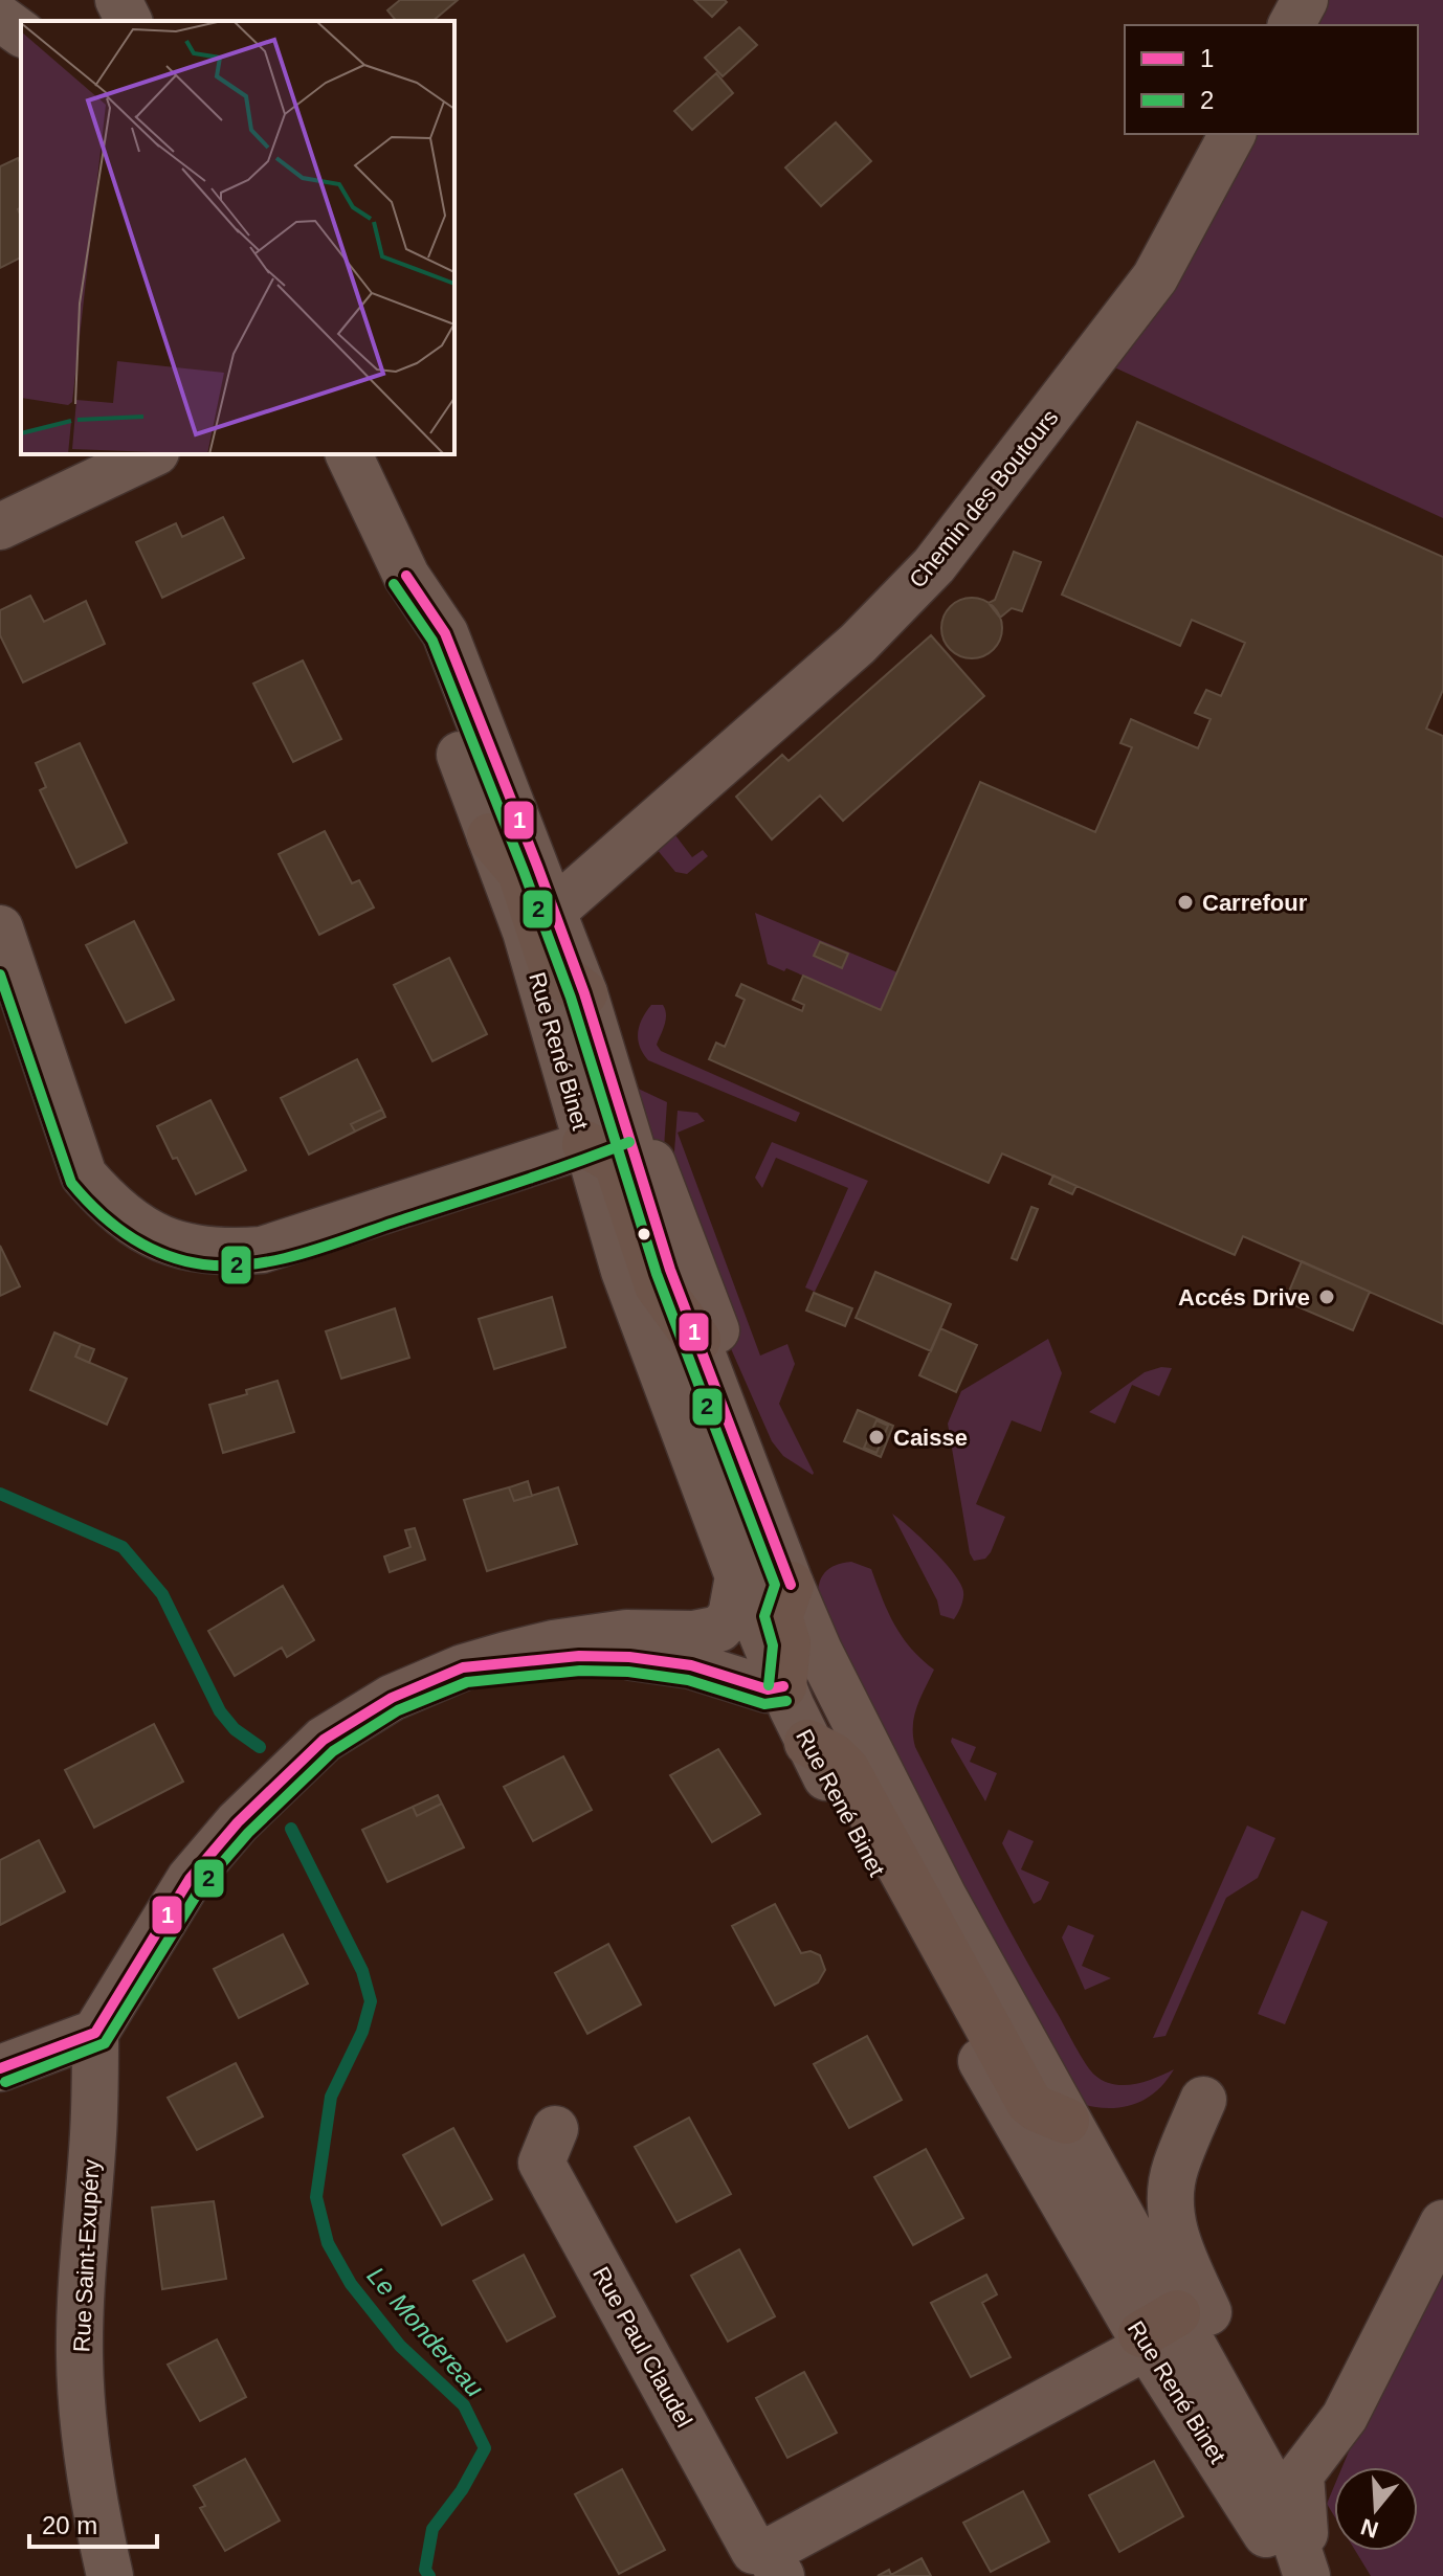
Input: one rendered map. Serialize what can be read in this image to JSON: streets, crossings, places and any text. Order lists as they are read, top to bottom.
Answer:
{
  "streets": {
    "street": [
      "Chemin des Boutours",
      "Rue René Binet",
      "Rue Saint-Exupéry",
      "Rue Paul Claudel"
    ]
  },
  "crossings": [
    ["Chemin des Boutours", "Rue René Binet"],
    ["Rue René Binet", "Rue Paul Claudel"]
  ],
  "water": ["Le Mondereau"],
  "places": ["Carrefour", "Accés Drive", "Caisse"],
  "lines": ["transit line 1", "transit line 2"],
  "legend": ["1", "2"],
  "scale_bar": "20 m",
  "north": "bottom"
}
